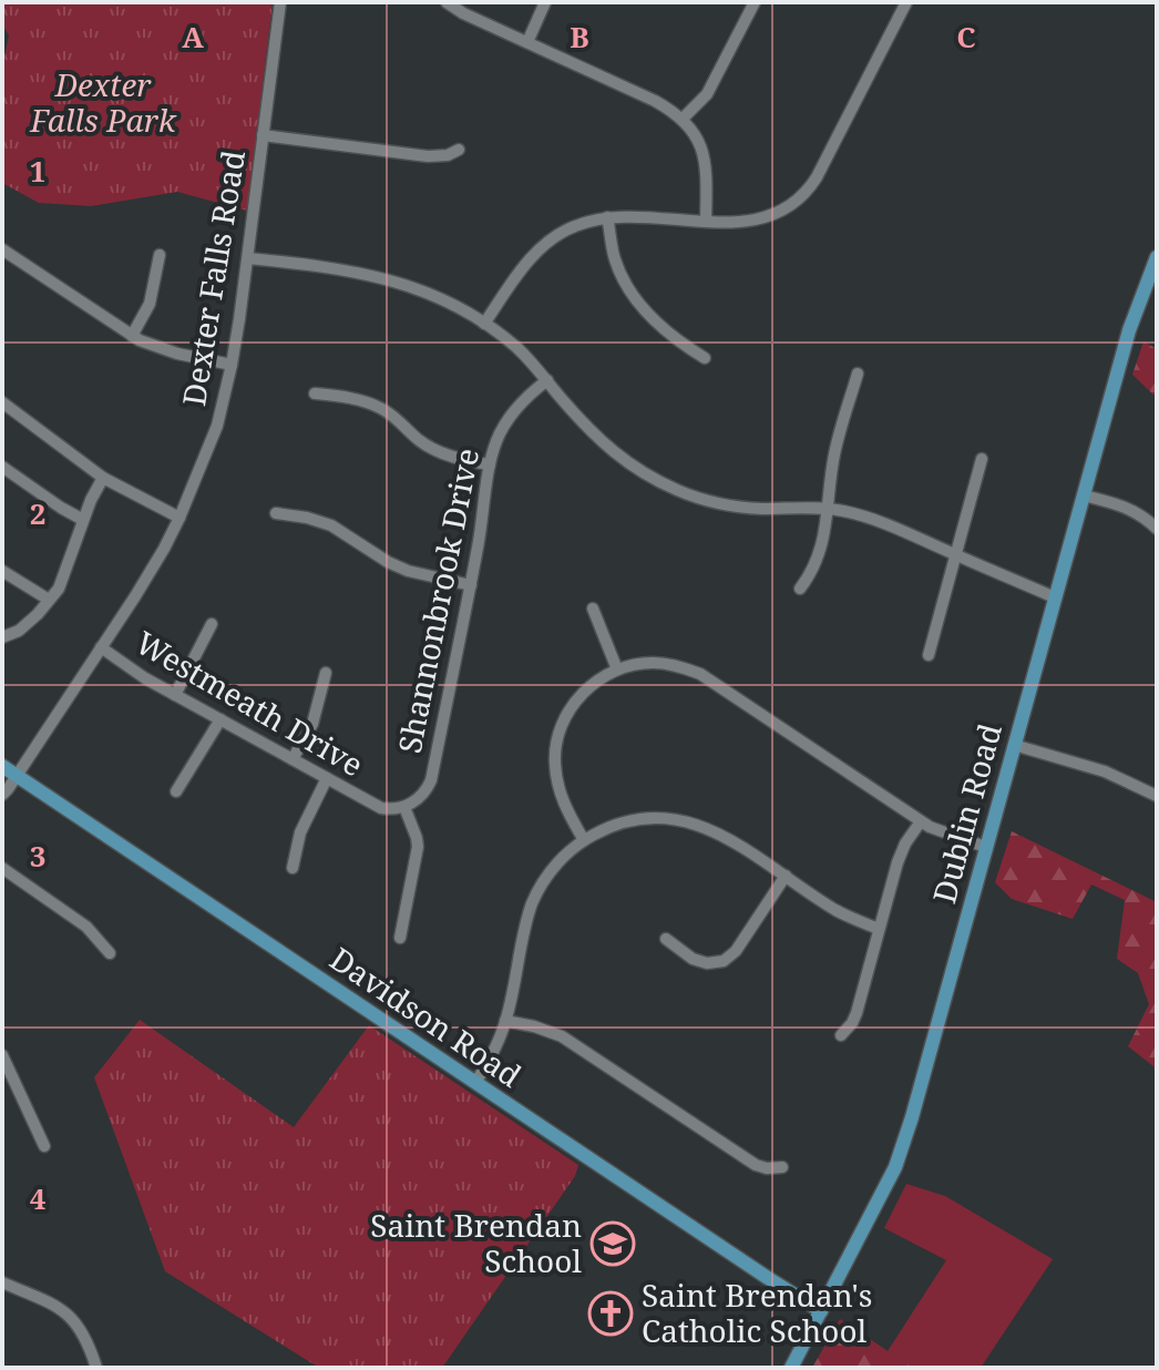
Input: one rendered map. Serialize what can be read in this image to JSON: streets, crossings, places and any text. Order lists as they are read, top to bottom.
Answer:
{
  "streets": {
    "main road": ["Dublin Road", "Davidson Road"],
    "street": ["Dexter Falls Road", "Shannonbrook Drive", "Westmeath Drive"]
  },
  "crossings": [
    ["Dexter Falls Road", "Westmeath Drive"],
    ["Dexter Falls Road", "Davidson Road"],
    ["Shannonbrook Drive", "Westmeath Drive"],
    ["Dublin Road", "Davidson Road"]
  ],
  "parks": ["Dexter Falls Park"],
  "places": {
    "school or university": ["Saint Brendan School"],
    "church": ["Saint Brendan's Catholic School"]
  },
  "grid": {
    "columns": ["A", "B", "C"],
    "rows": [
      "1",
      "2",
      "3",
      "4"
    ]
  }
}
